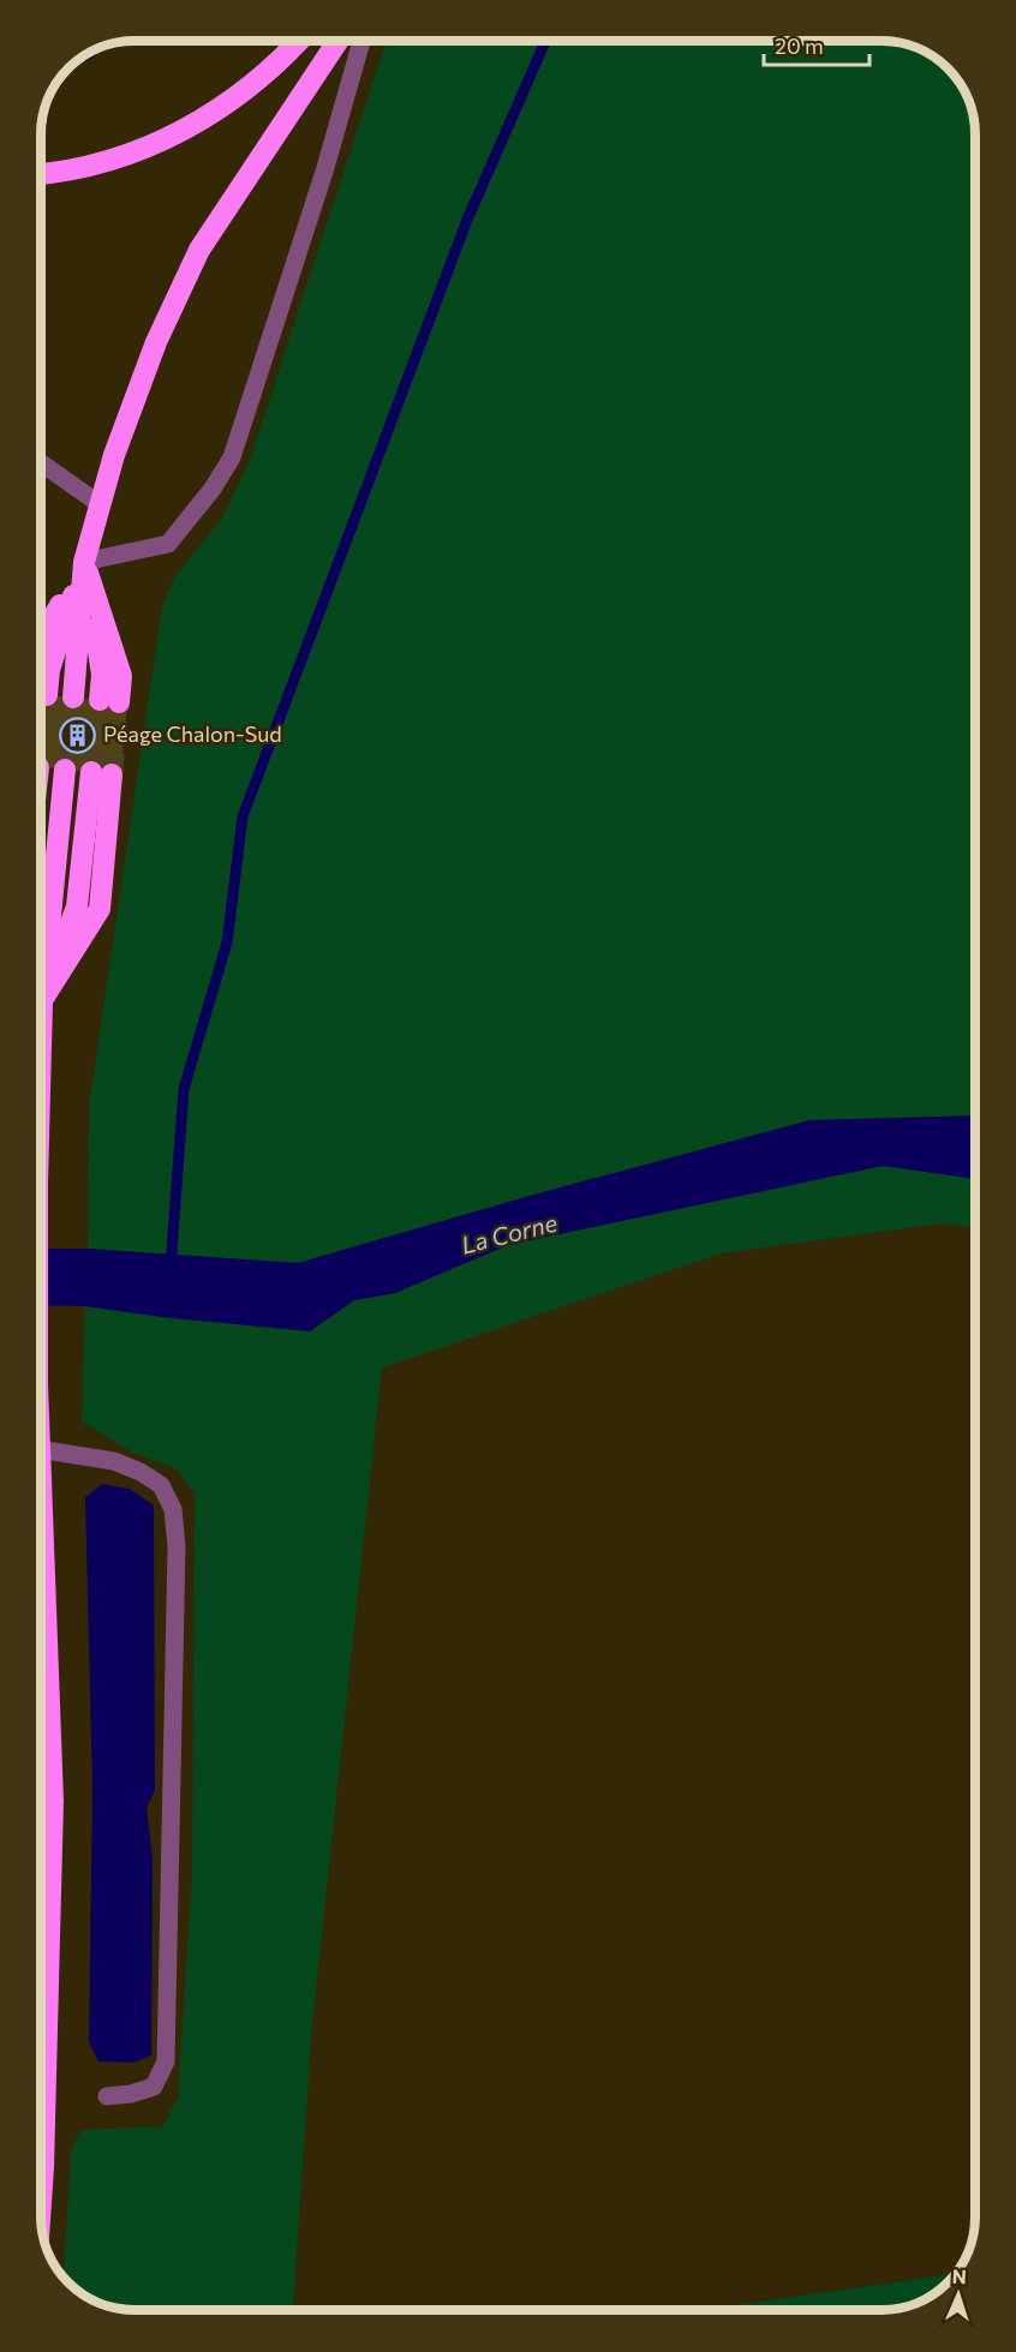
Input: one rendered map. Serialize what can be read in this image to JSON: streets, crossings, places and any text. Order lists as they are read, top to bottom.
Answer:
{
  "water": ["La Corne"],
  "places": {
    "building": ["Péage Chalon-Sud"]
  },
  "scale_bar": "20 m",
  "north": "top"
}
